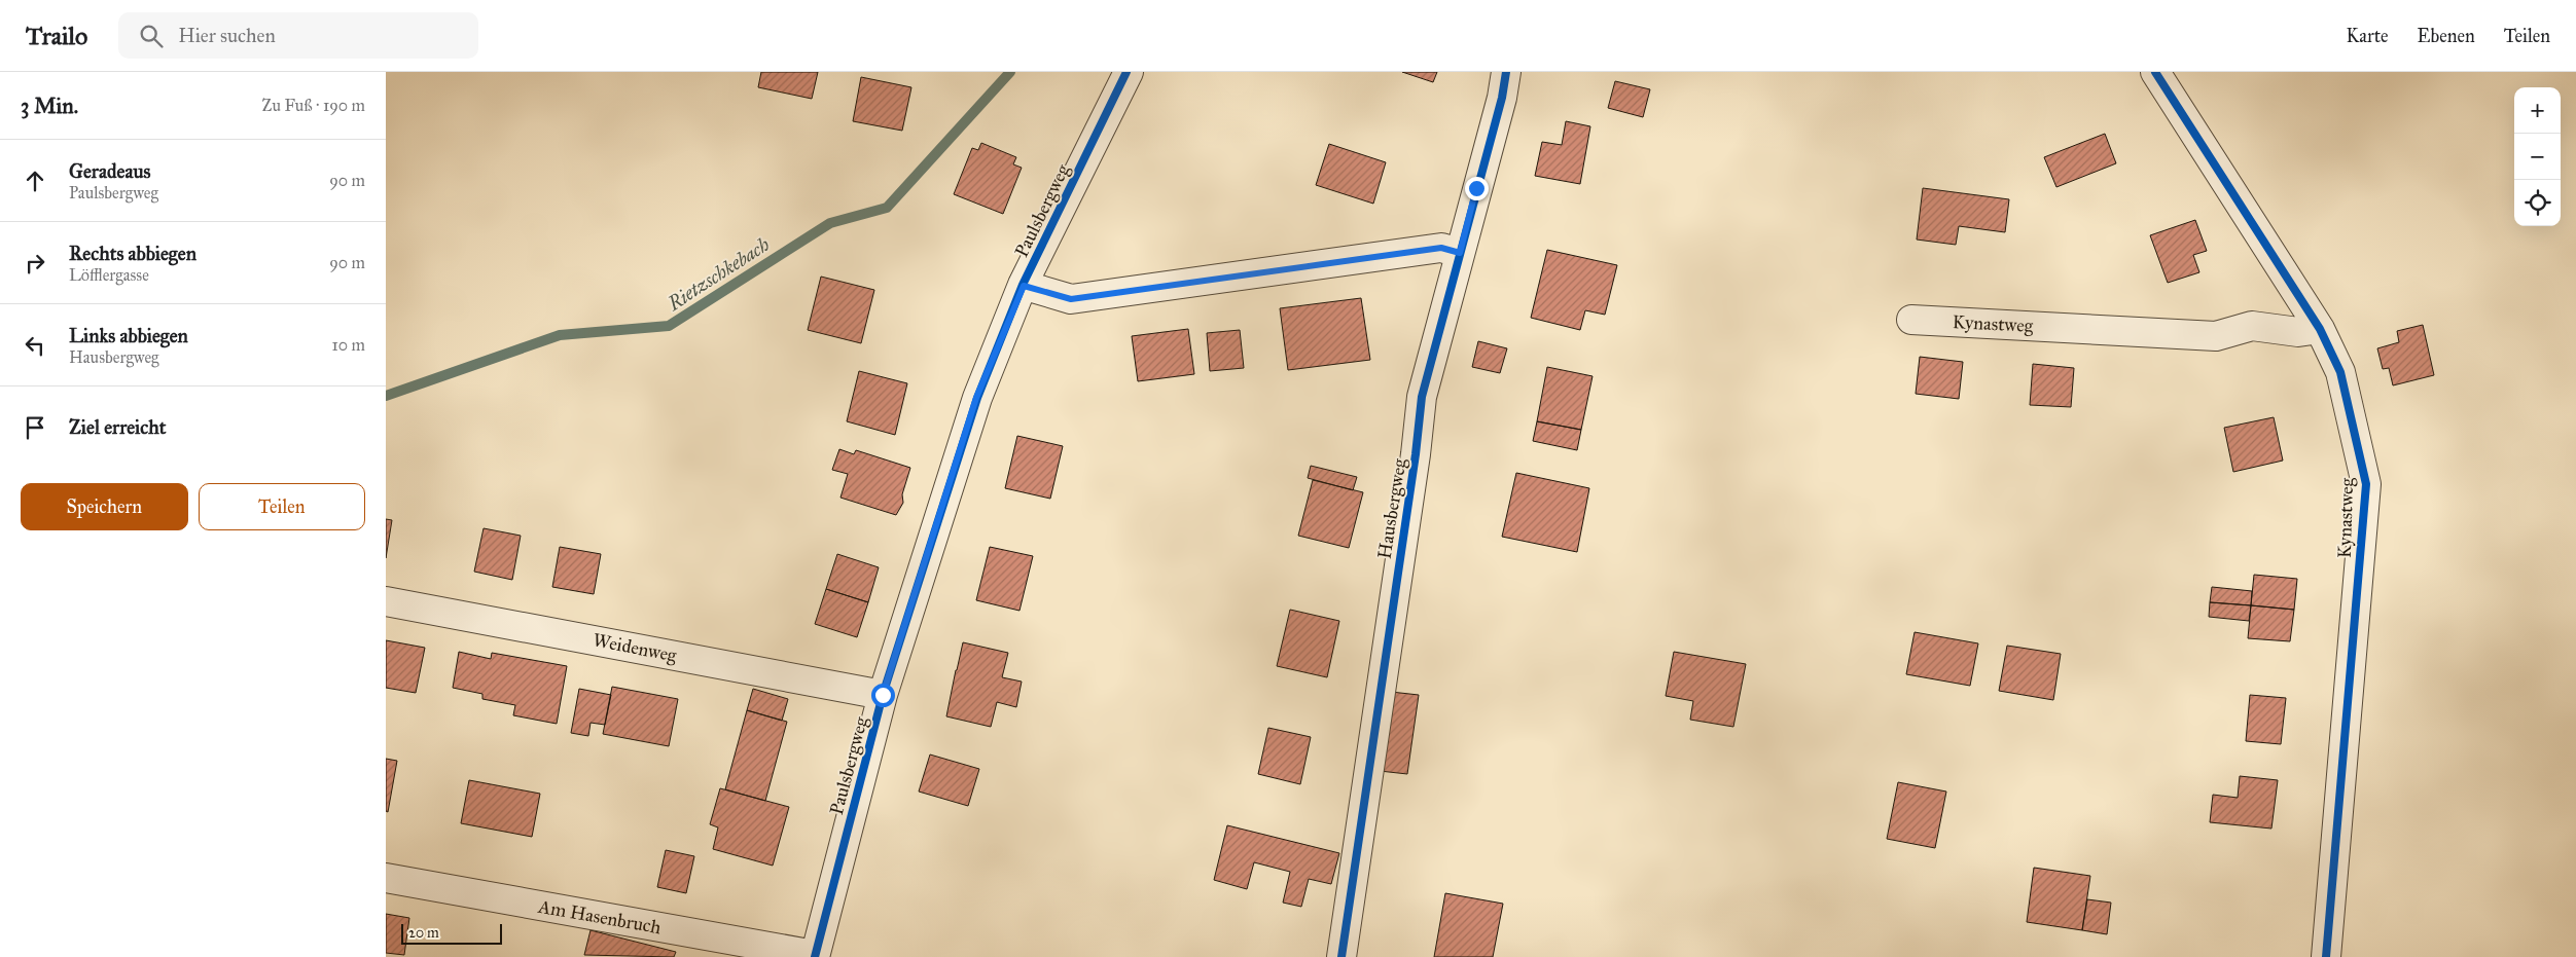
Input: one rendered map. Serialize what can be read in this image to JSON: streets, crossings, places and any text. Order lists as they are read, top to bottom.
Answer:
{
  "streets": {
    "street": [
      "Paulsbergweg",
      "Kynastweg",
      "Hausbergweg",
      "Weidenweg",
      "Am Hasenbruch"
    ]
  },
  "crossings": [
    ["Paulsbergweg", "Weidenweg"],
    ["Paulsbergweg", "Am Hasenbruch"]
  ],
  "water": ["Rietzschkebach"],
  "scale_bar": "20 m",
  "page": {
    "header": "Trailo",
    "search": "Hier suchen",
    "nav": ["Karte", "Ebenen", "Teilen"],
    "heading": ["3 Min.", "Zu Fuß · 190 m"],
    "map_buttons": ["+", "−"],
    "list": [
      ["Geradeaus", "Paulsbergweg", "90 m"],
      ["Rechts abbiegen", "Löfflergasse", "90 m"],
      ["Links abbiegen", "Hausbergweg", "10 m"],
      "Ziel erreicht"
    ],
    "buttons": ["Speichern", "Teilen"],
    "scale": "20 m"
  }
}
